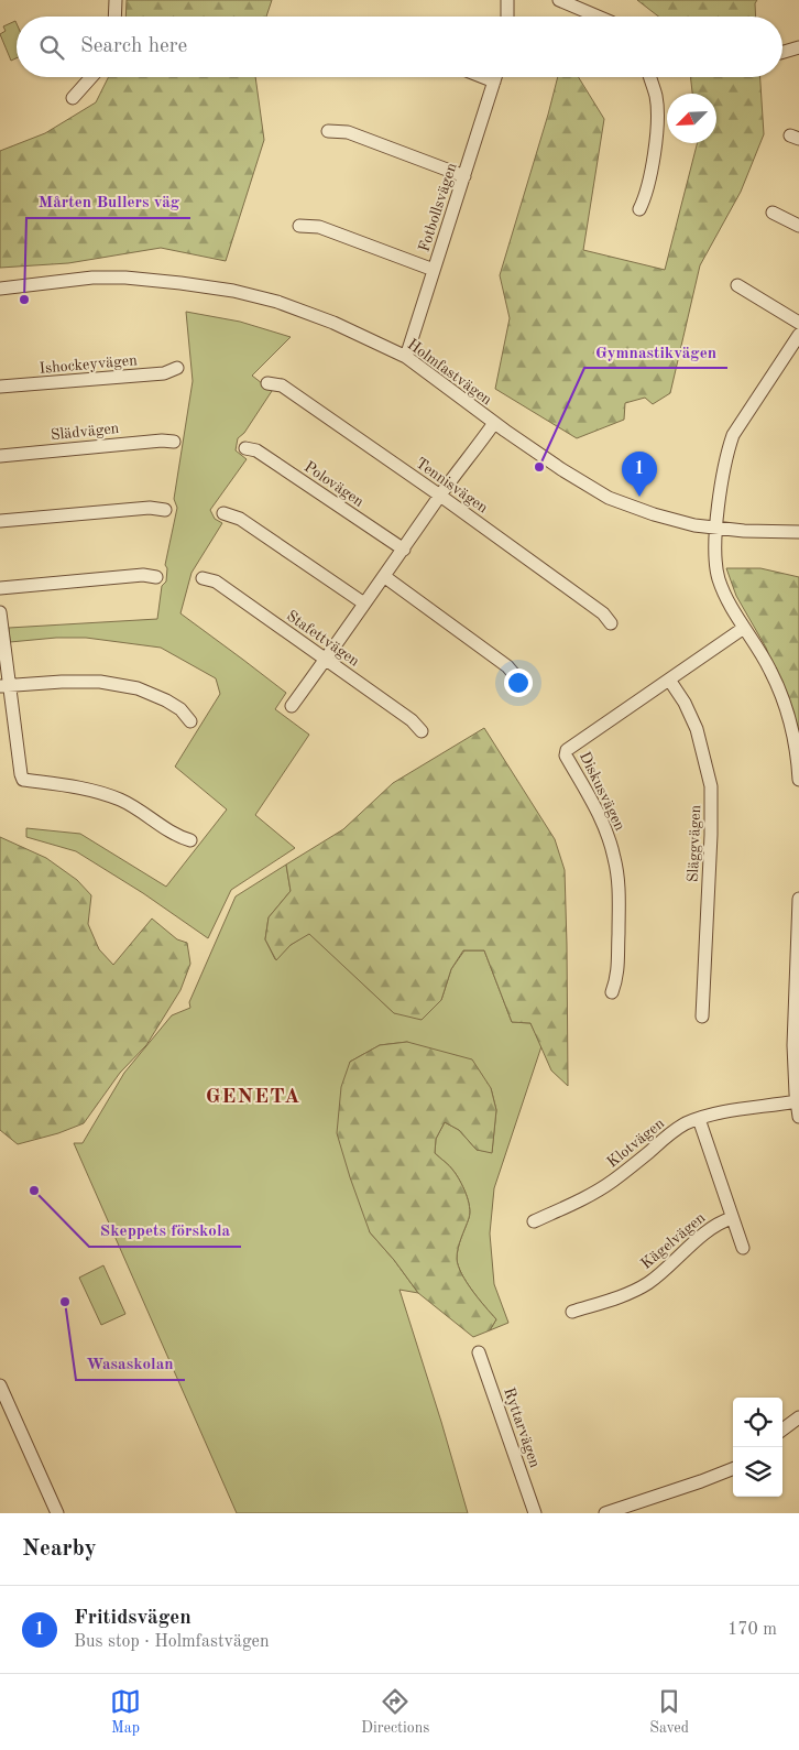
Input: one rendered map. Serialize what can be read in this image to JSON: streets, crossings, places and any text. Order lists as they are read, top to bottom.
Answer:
{
  "streets": {
    "street": [
      "Fotbollsvägen",
      "Ishockeyvägen",
      "Holmfastvägen",
      "Slädvägen",
      "Polovägen",
      "Tennisvägen",
      "Stafettvägen",
      "Diskusvägen",
      "Släggvägen",
      "Klotvägen",
      "Kägelvägen",
      "Ryttarvägen"
    ]
  },
  "crossings": [
    ["Fotbollsvägen", "Holmfastvägen"],
    ["Diskusvägen", "Släggvägen"]
  ],
  "districts": ["GENETA"],
  "places": [
    "Mårten Bullers väg",
    "Gymnastikvägen",
    "Skeppets förskola",
    "Wasaskolan"
  ],
  "north": "bottom left",
  "page": {
    "search": "Search here",
    "pins": "1",
    "heading": "Nearby",
    "list": [
      {
        "mark": "1",
        "name": "Fritidsvägen",
        "note": "Bus stop · Holmfastvägen",
        "value": "170 m"
      }
    ],
    "nav": ["Map", "Directions", "Saved"]
  }
}
